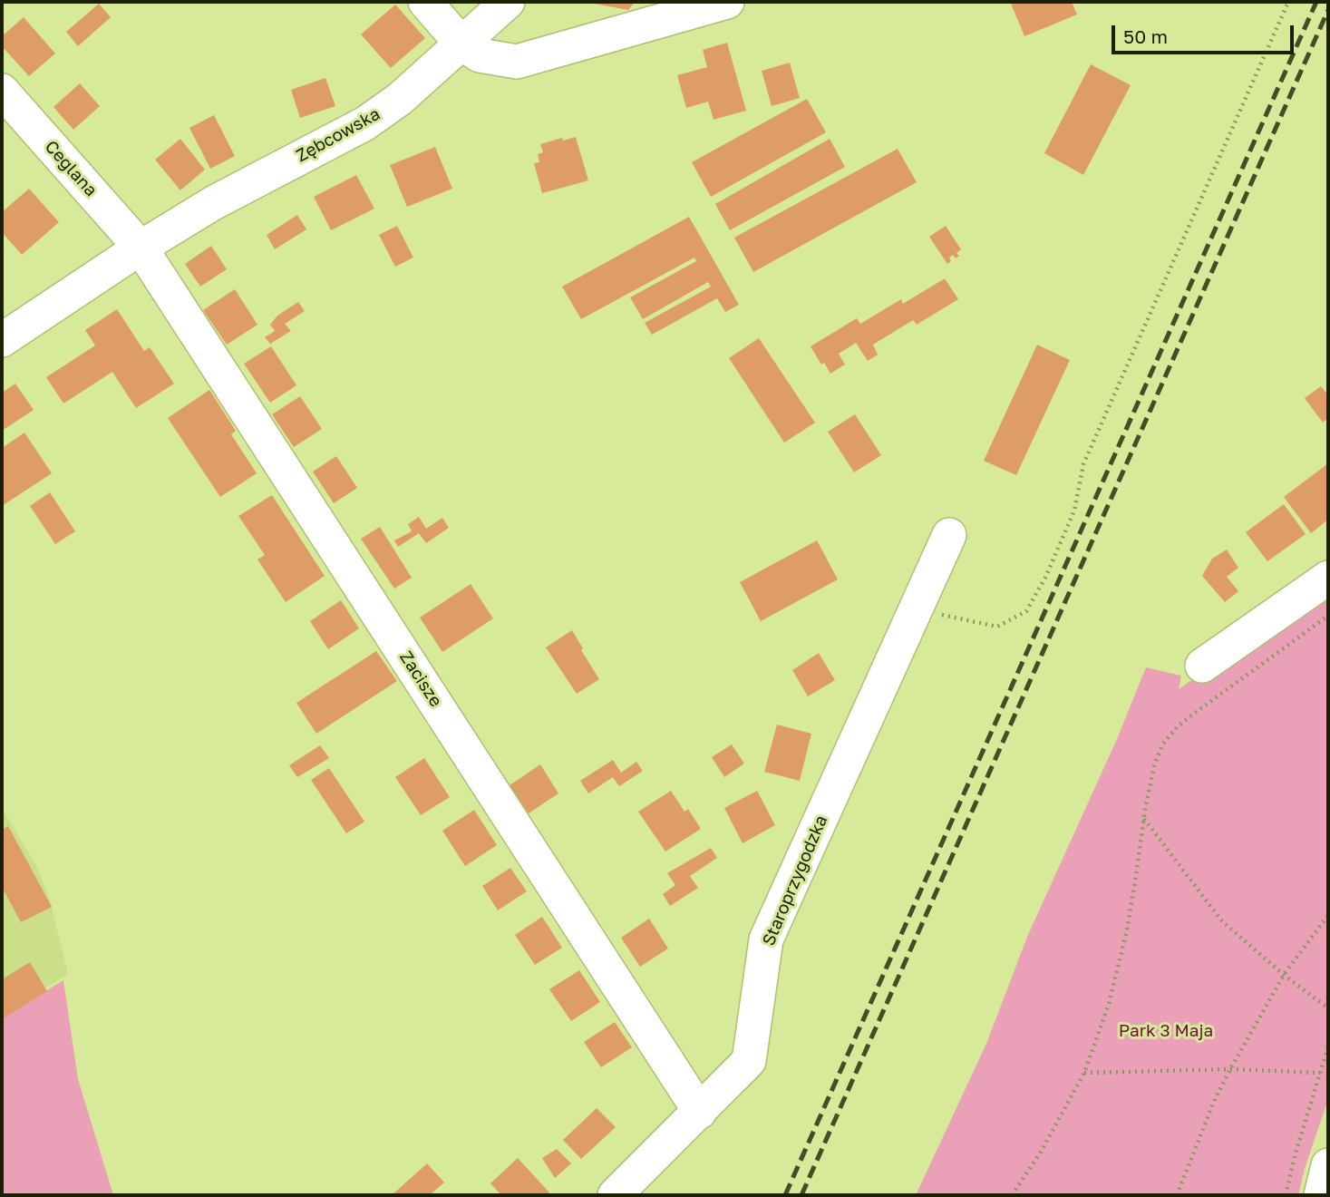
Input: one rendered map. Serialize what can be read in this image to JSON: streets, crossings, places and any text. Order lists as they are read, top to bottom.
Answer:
{
  "streets": {
    "street": [
      "Zębcowska",
      "Ceglana",
      "Zacisze",
      "Staroprzygodzka"
    ]
  },
  "crossings": [
    ["Zębcowska", "Ceglana"],
    ["Zębcowska", "Zacisze"],
    ["Ceglana", "Zacisze"],
    ["Zacisze", "Staroprzygodzka"]
  ],
  "parks": ["Park 3 Maja"],
  "scale_bar": "50 m"
}
